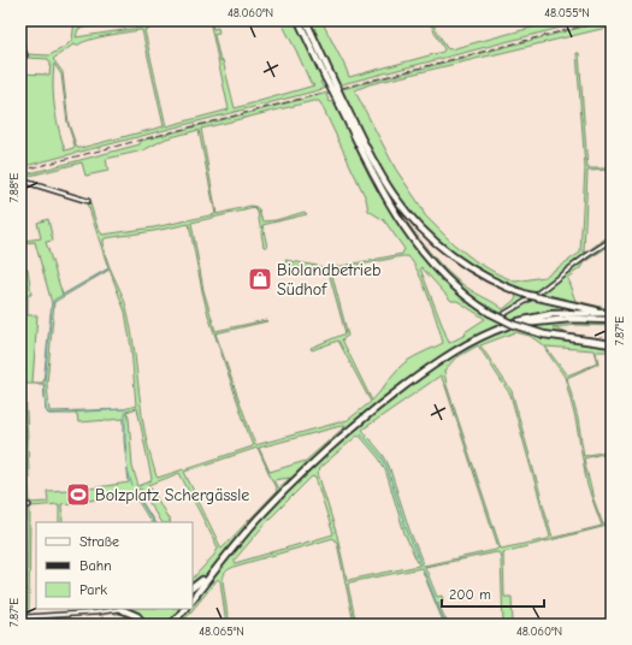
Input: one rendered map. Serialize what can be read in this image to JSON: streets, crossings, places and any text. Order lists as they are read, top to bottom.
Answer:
{
  "places": {
    "shop": ["Biolandbetrieb Südhof"],
    "sports": ["Bolzplatz Schergässle"]
  },
  "legend": ["Straße", "Bahn", "Park"],
  "scale_bar": "200 m",
  "coordinates": [
    "48.060°N",
    "48.055°N",
    "7.88°E",
    "7.87°E",
    "48.065°N"
  ]
}
